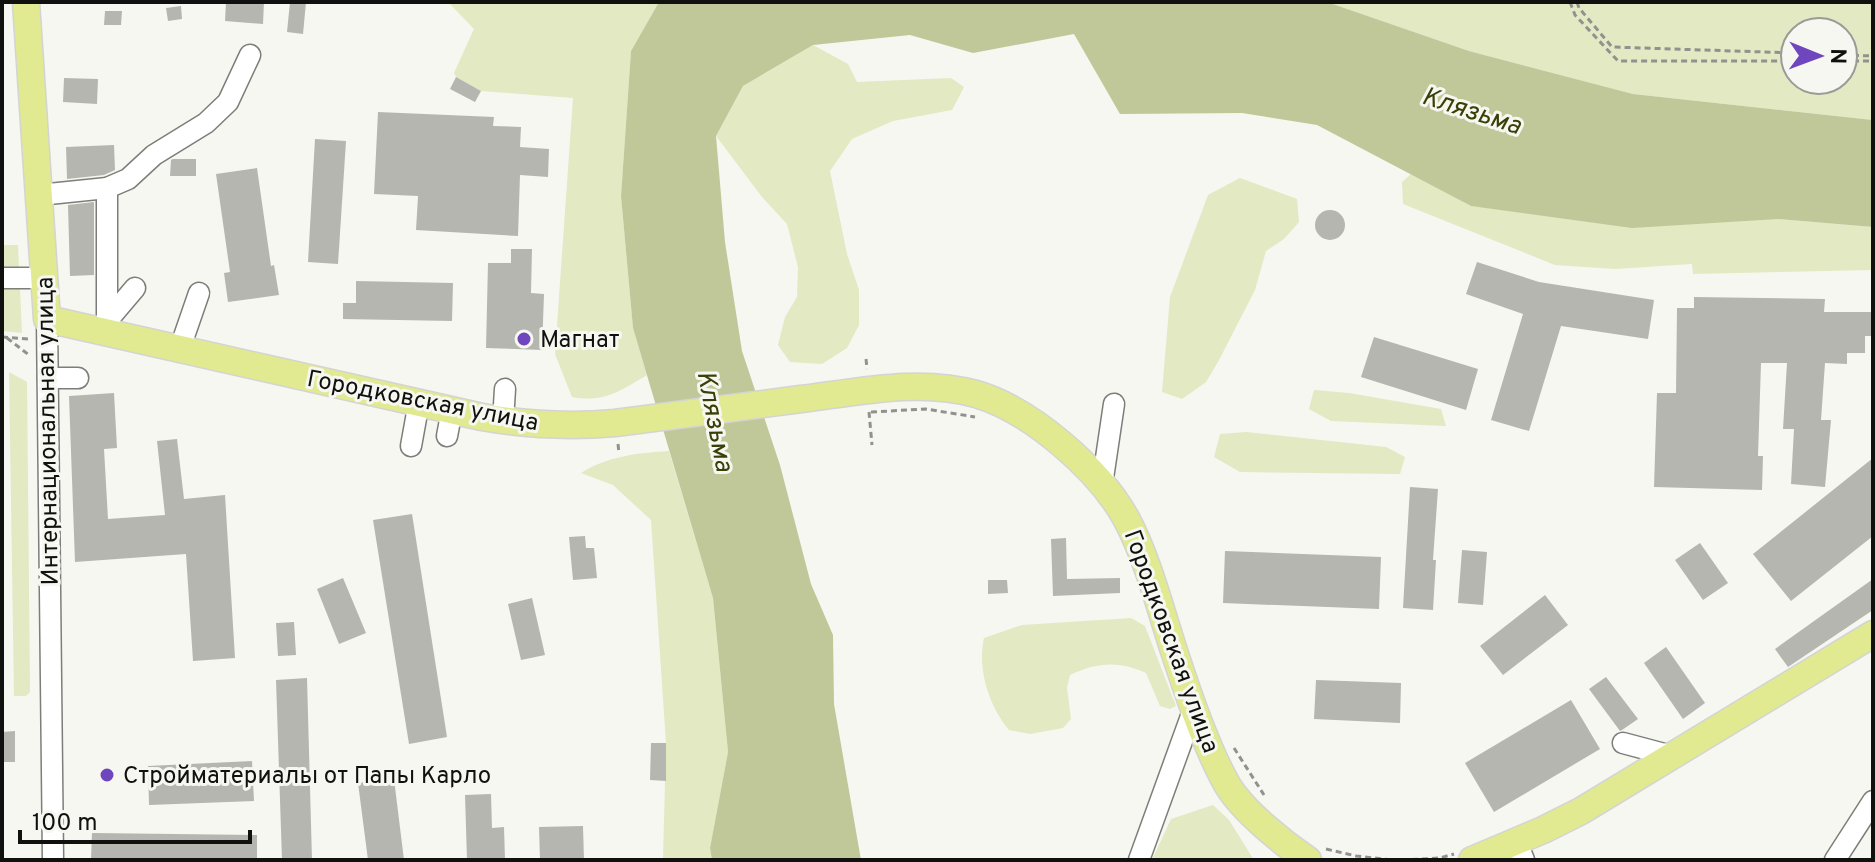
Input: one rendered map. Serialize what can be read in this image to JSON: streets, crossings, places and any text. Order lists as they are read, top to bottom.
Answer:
{
  "streets": {
    "main road": ["Городковская улица", "Интернациональная улица"]
  },
  "crossings": [
    ["Городковская улица", "Интернациональная улица"]
  ],
  "water": ["Клязьма"],
  "places": ["Магнат", "Стройматериалы от Папы Карло"],
  "scale_bar": "100 m",
  "north": "right"
}
